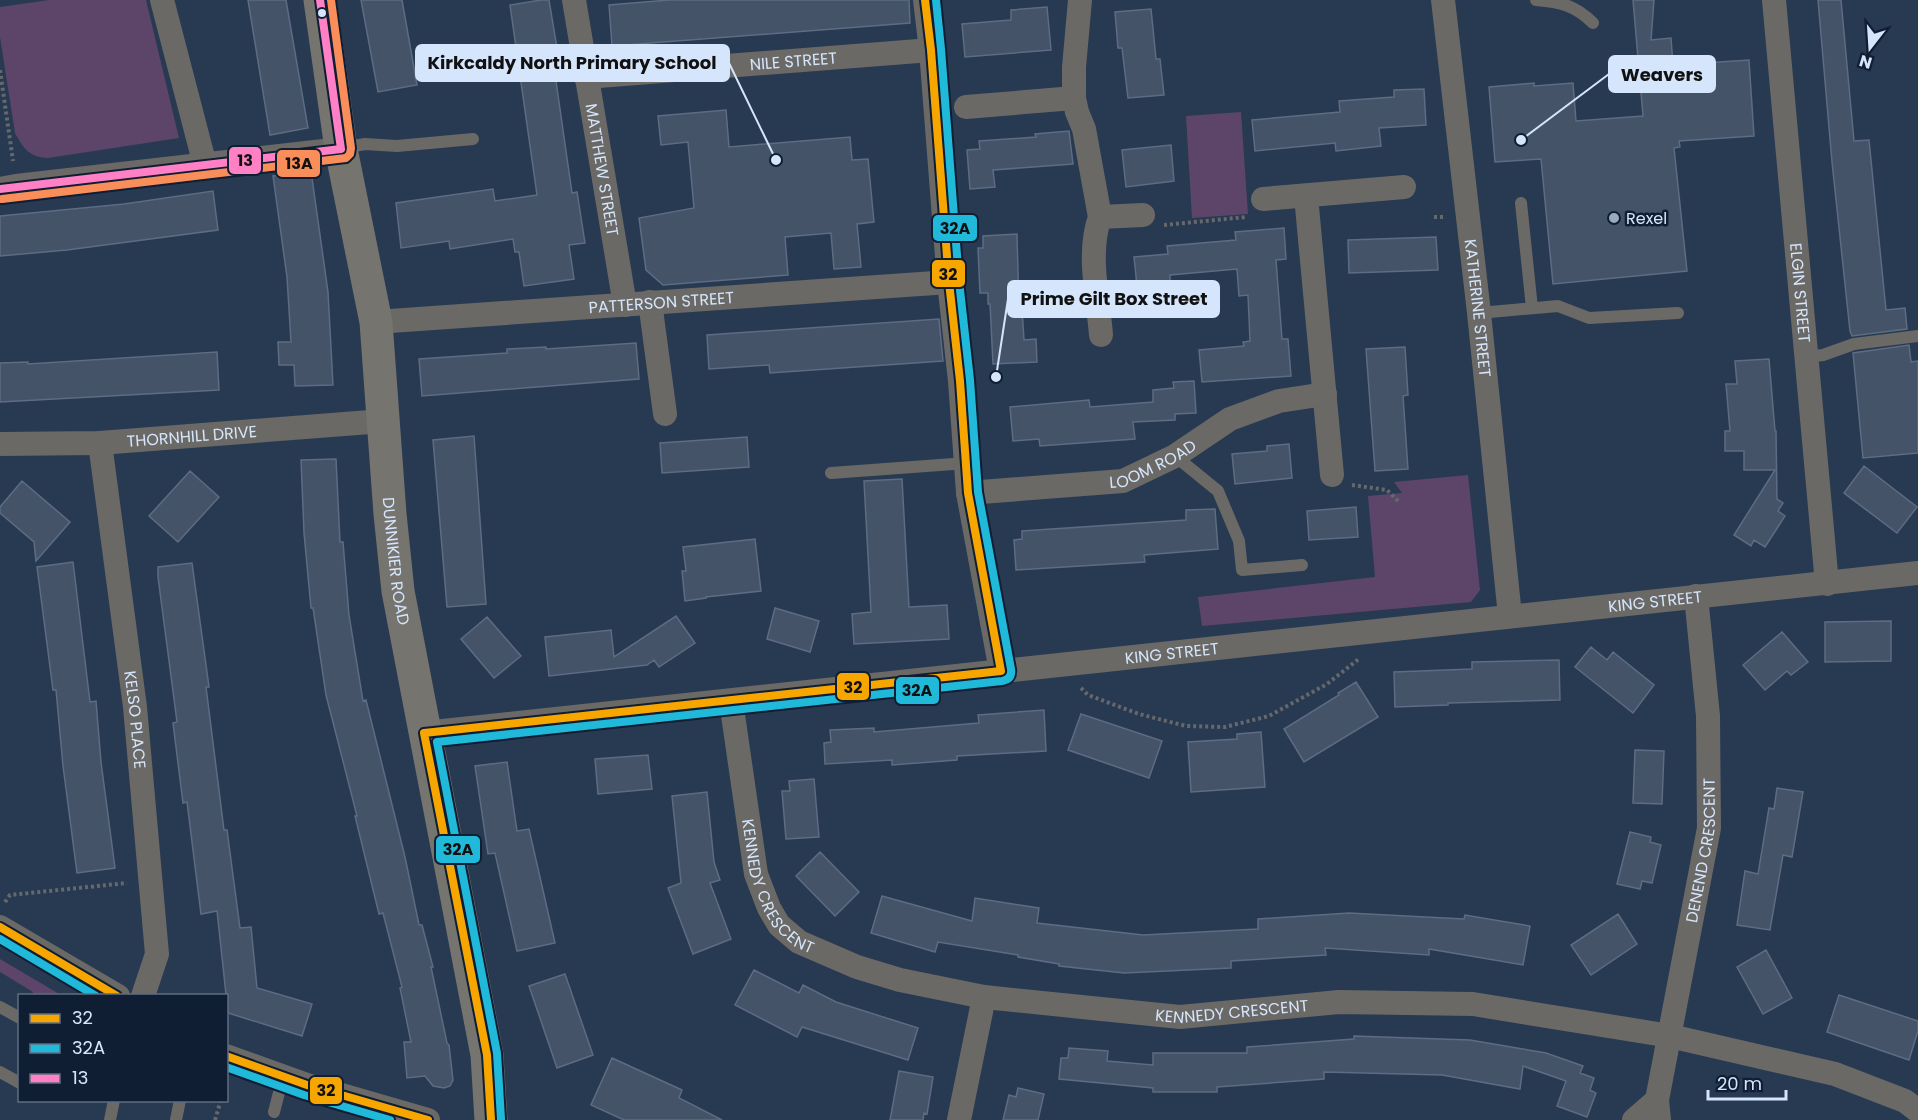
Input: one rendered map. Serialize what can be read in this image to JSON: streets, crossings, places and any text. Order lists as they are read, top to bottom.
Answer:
{
  "streets": {
    "street": [
      "NILE STREET",
      "MATTHEW STREET",
      "ELGIN STREET",
      "PATTERSON STREET",
      "KATHERINE STREET",
      "THORNHILL DRIVE",
      "LOOM ROAD",
      "DUNNIKIER ROAD",
      "KING STREET",
      "KELSO PLACE",
      "DENEND CRESCENT",
      "KENNEDY CRESCENT"
    ]
  },
  "crossings": [
    ["NILE STREET", "MATTHEW STREET"],
    ["MATTHEW STREET", "PATTERSON STREET"],
    ["ELGIN STREET", "KING STREET"],
    ["PATTERSON STREET", "DUNNIKIER ROAD"],
    ["KATHERINE STREET", "KING STREET"],
    ["THORNHILL DRIVE", "DUNNIKIER ROAD"],
    ["THORNHILL DRIVE", "KELSO PLACE"],
    ["DUNNIKIER ROAD", "KING STREET"],
    ["KING STREET", "DENEND CRESCENT"],
    ["KING STREET", "KENNEDY CRESCENT"],
    ["DENEND CRESCENT", "KENNEDY CRESCENT"]
  ],
  "places": [
    "Weavers",
    "Kirkcaldy North Primary School",
    "Rexel",
    "Prime Gilt Box Street"
  ],
  "lines": [
    "transit line 32",
    "transit line 32A",
    "transit line 13",
    "transit line 13A"
  ],
  "legend": ["32", "32A", "13"],
  "scale_bar": "20 m",
  "north": "bottom"
}
